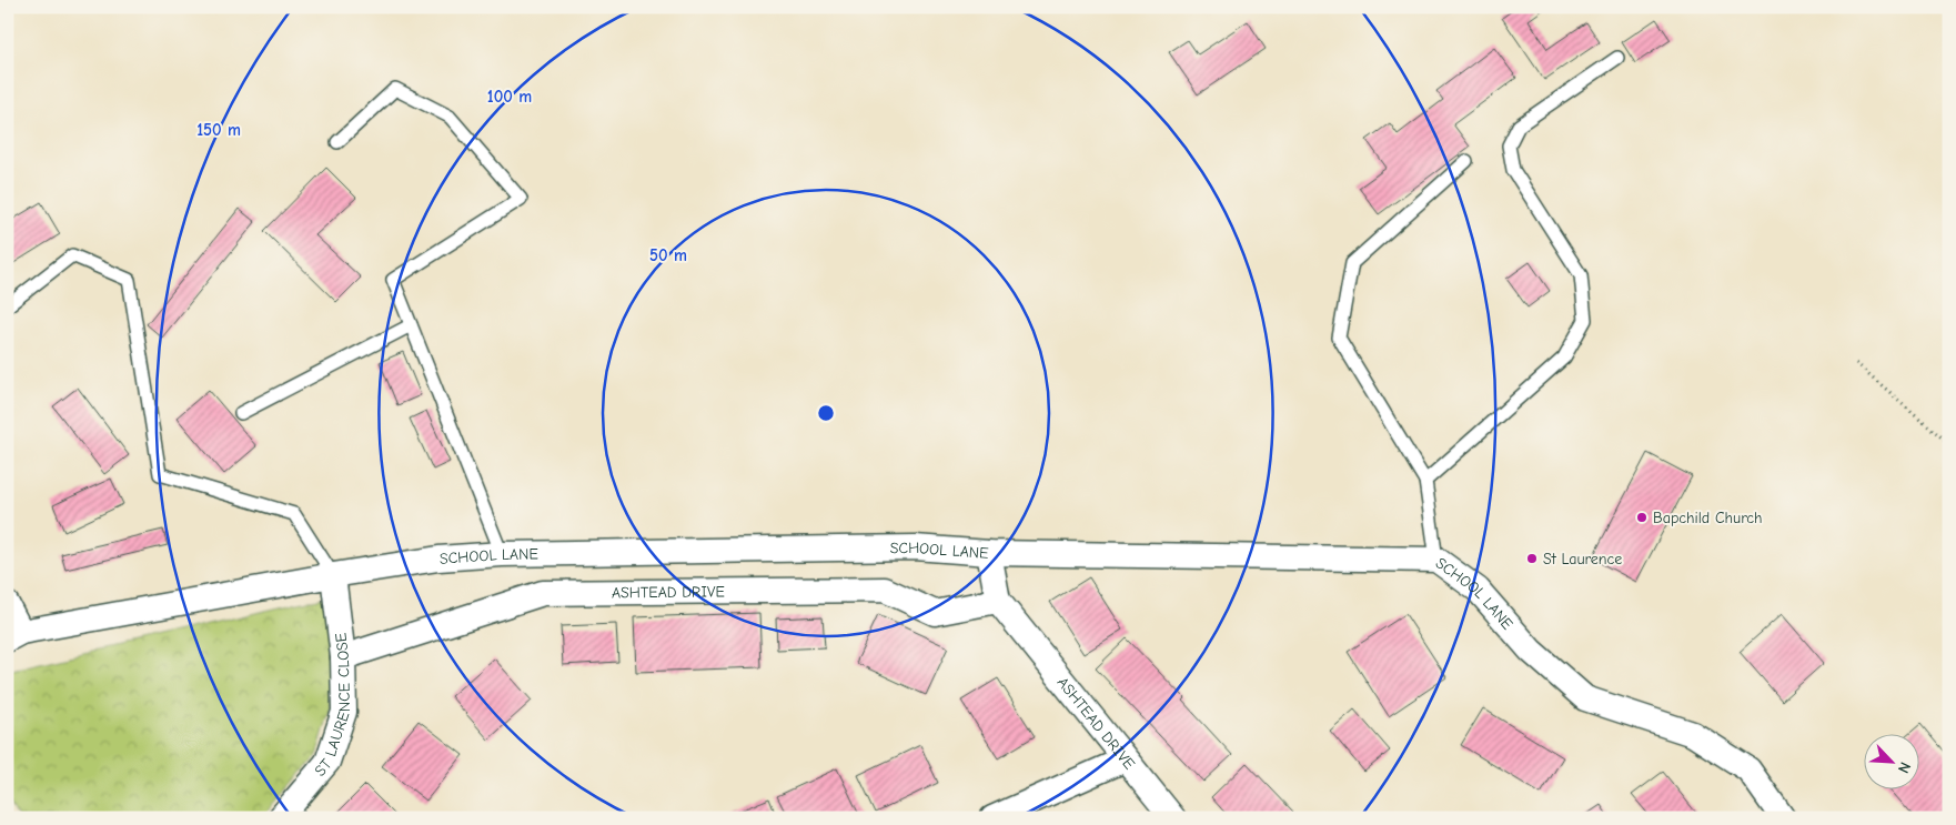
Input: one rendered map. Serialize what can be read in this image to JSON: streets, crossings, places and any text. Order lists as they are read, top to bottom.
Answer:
{
  "streets": {
    "street": ["SCHOOL LANE", "ASHTEAD DRIVE", "ST LAURENCE CLOSE"]
  },
  "crossings": [
    ["SCHOOL LANE", "ASHTEAD DRIVE"],
    ["SCHOOL LANE", "ST LAURENCE CLOSE"],
    ["ASHTEAD DRIVE", "ST LAURENCE CLOSE"]
  ],
  "places": ["Bapchild Church", "St Laurence"],
  "north": "bottom right",
  "rings": ["100 m", "150 m", "50 m"]
}
